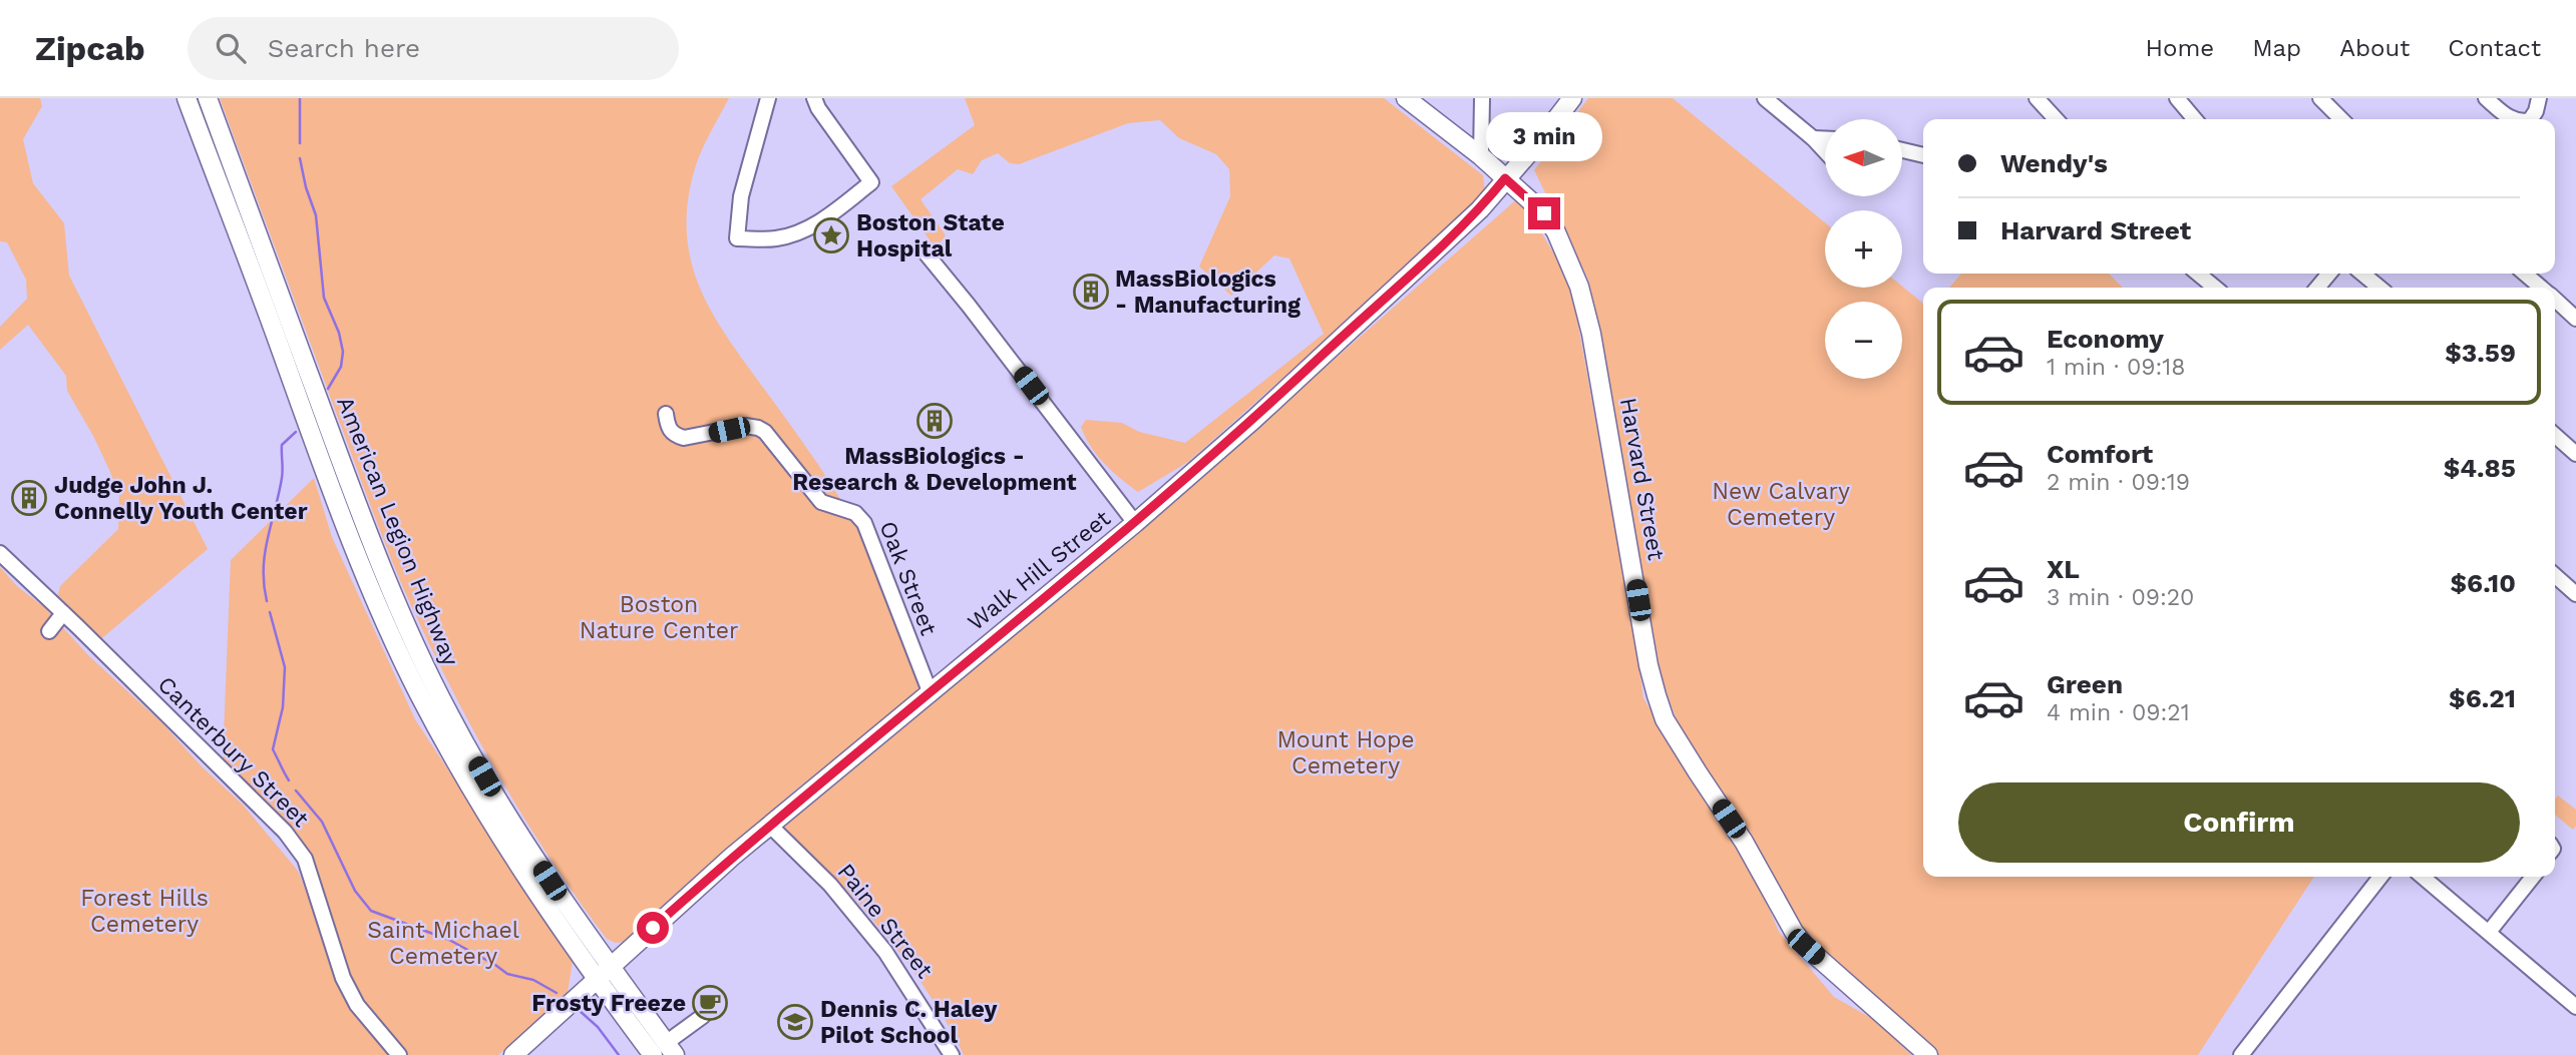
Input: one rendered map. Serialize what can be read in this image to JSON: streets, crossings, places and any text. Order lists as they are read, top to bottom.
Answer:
{
  "streets": {
    "main road": ["Harvard Street", "American Legion Highway", "Walk Hill Street"],
    "street": ["Oak Street", "Canterbury Street", "Paine Street"]
  },
  "crossings": [
    ["Harvard Street", "Walk Hill Street"],
    ["American Legion Highway", "Walk Hill Street"],
    ["Walk Hill Street", "Oak Street"],
    ["Walk Hill Street", "Paine Street"]
  ],
  "parks": [
    "New Calvary Cemetery",
    "Boston Nature Center",
    "Mount Hope Cemetery",
    "Forest Hills Cemetery",
    "Saint Michael Cemetery"
  ],
  "places": {
    "place": ["Boston State Hospital"],
    "building": ["MassBiologics - Manufacturing", "MassBiologics - Research & Development", "Judge John J. Connelly Youth Center"],
    "cafe": ["Frosty Freeze"],
    "school or university": ["Dennis C. Haley Pilot School"]
  },
  "north": "left",
  "page": {
    "header": "Zipcab",
    "search": "Search here",
    "nav": [
      "Home",
      "Map",
      "About",
      "Contact"
    ],
    "bubble": "3 min",
    "map_buttons": ["+", "−"],
    "banner": ["Wendy's", "Harvard Street"],
    "list": [
      {
        "name": "Economy",
        "note": "1 min · 09:18",
        "value": "$3.59"
      },
      {
        "name": "Comfort",
        "note": "2 min · 09:19",
        "value": "$4.85"
      },
      {
        "name": "XL",
        "note": "3 min · 09:20",
        "value": "$6.10"
      },
      {
        "name": "Green",
        "note": "4 min · 09:21",
        "value": "$6.21"
      }
    ],
    "buttons": "Confirm"
  }
}
